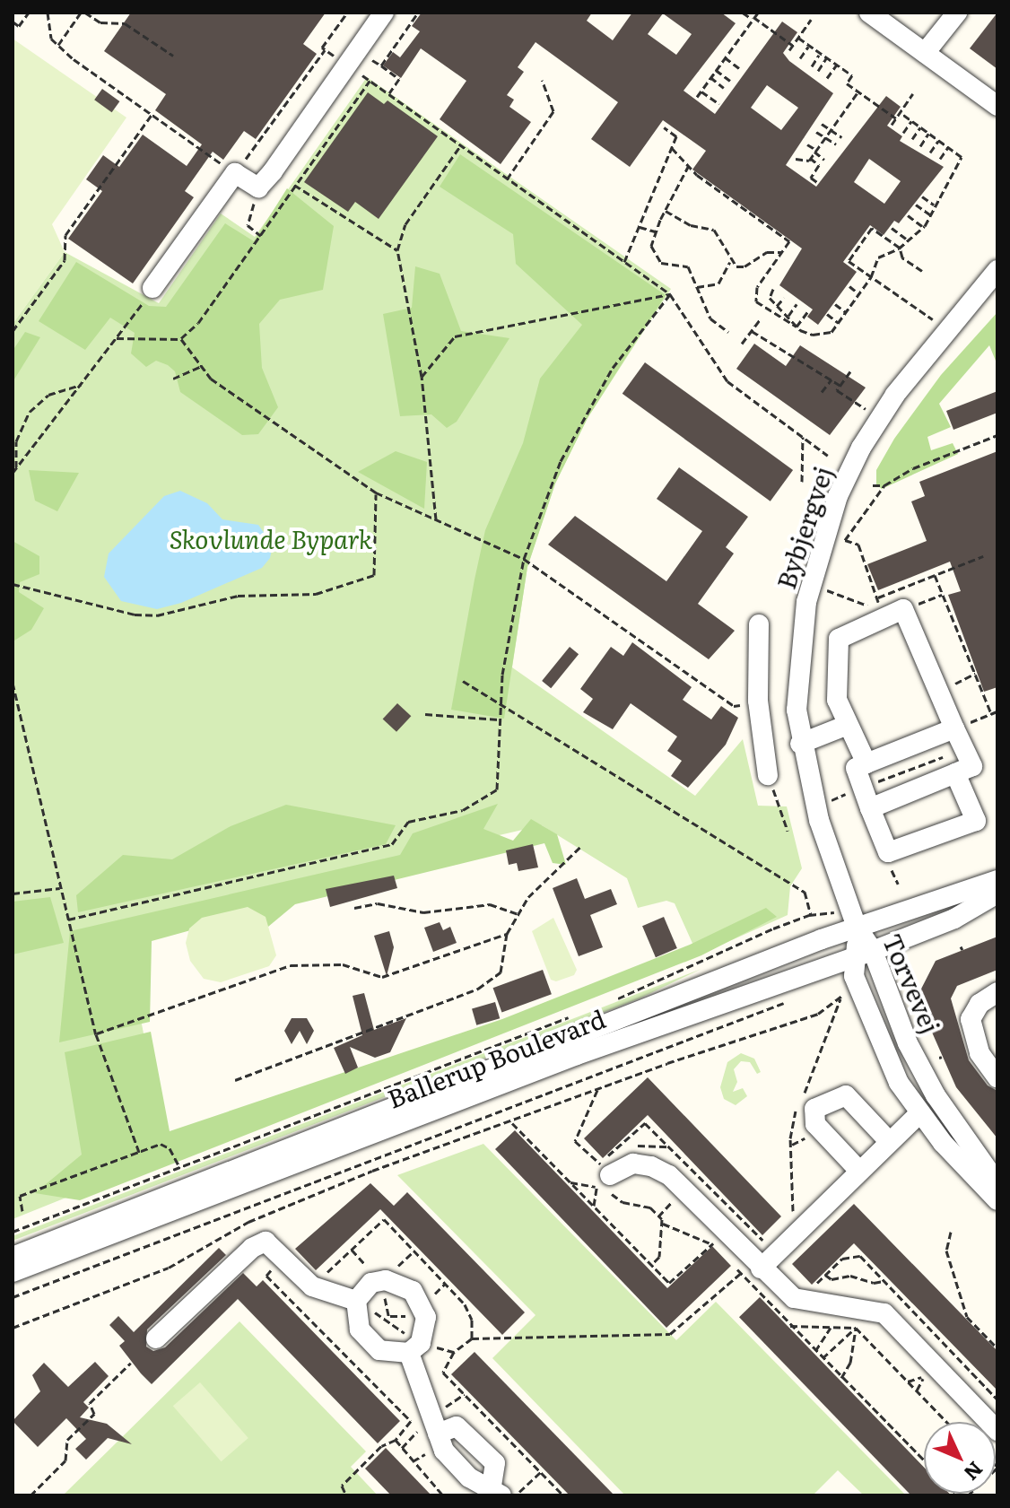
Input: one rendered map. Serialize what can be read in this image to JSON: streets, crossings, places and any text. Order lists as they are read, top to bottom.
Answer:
{
  "streets": {
    "street": ["Bybjergvej", "Torvevej", "Ballerup Boulevard"]
  },
  "crossings": [
    ["Bybjergvej", "Torvevej"],
    ["Bybjergvej", "Ballerup Boulevard"],
    ["Torvevej", "Ballerup Boulevard"]
  ],
  "parks": ["Skovlunde Bypark"],
  "north": "bottom right"
}
